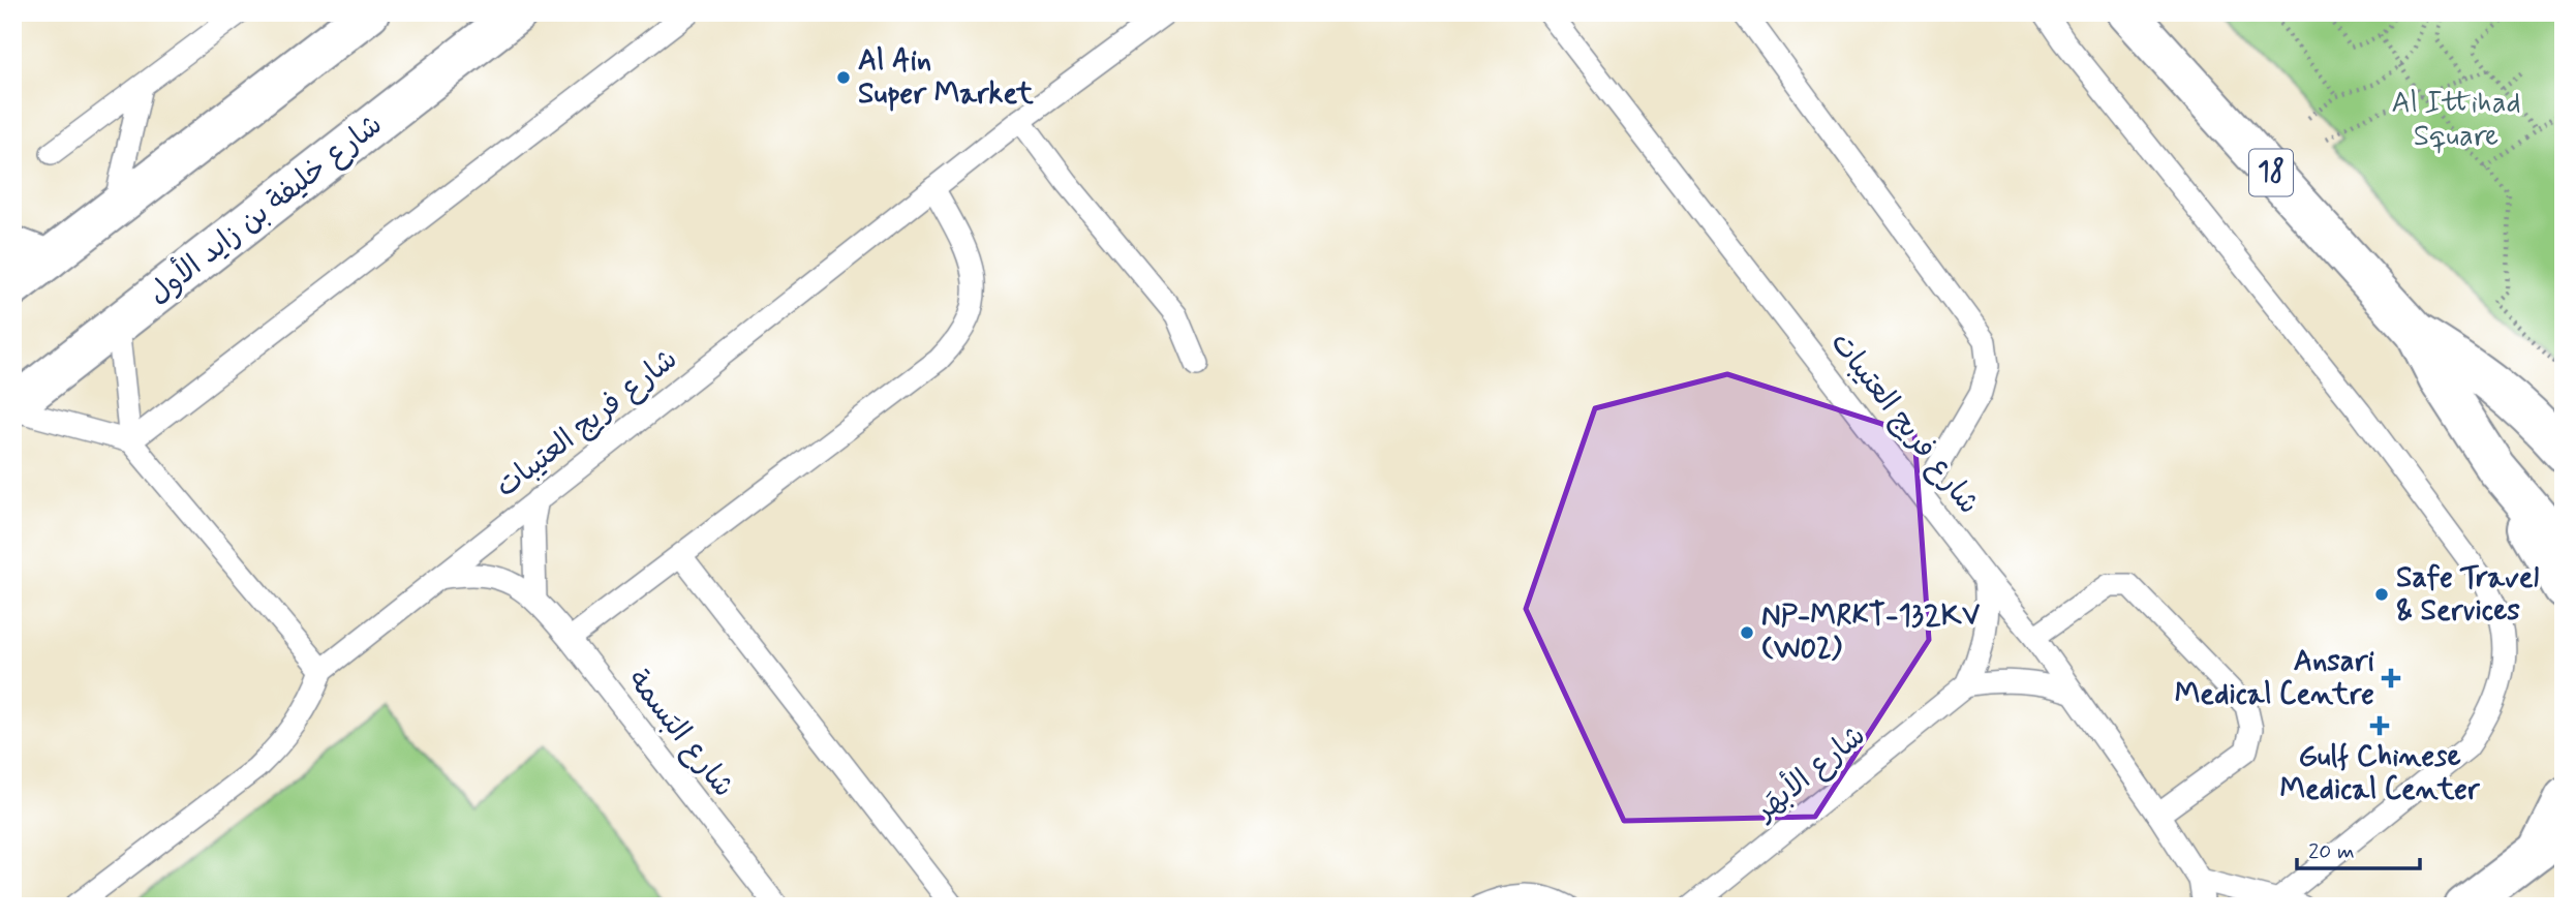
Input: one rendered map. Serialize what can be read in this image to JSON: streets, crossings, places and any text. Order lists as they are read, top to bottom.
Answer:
{
  "streets": {
    "main road": ["18", "شارع خليفة بن زايد الأول"],
    "lane": ["شارع فريج العتيبات", "شارع البَسمة", "شارع الأبهَر"]
  },
  "crossings": [
    ["شارع فريج العتيبات", "شارع البَسمة"],
    ["شارع فريج العتيبات", "شارع الأبهَر"]
  ],
  "parks": ["Al Ittihad Square"],
  "places": {
    "other": ["Al Ain Super Market", "Safe Travel & Services", "NP-MRKT-132KV (W02)"],
    "health": ["Ansari Medical Centre", "Gulf Chinese Medical Center"]
  },
  "scale_bar": "20 m"
}
